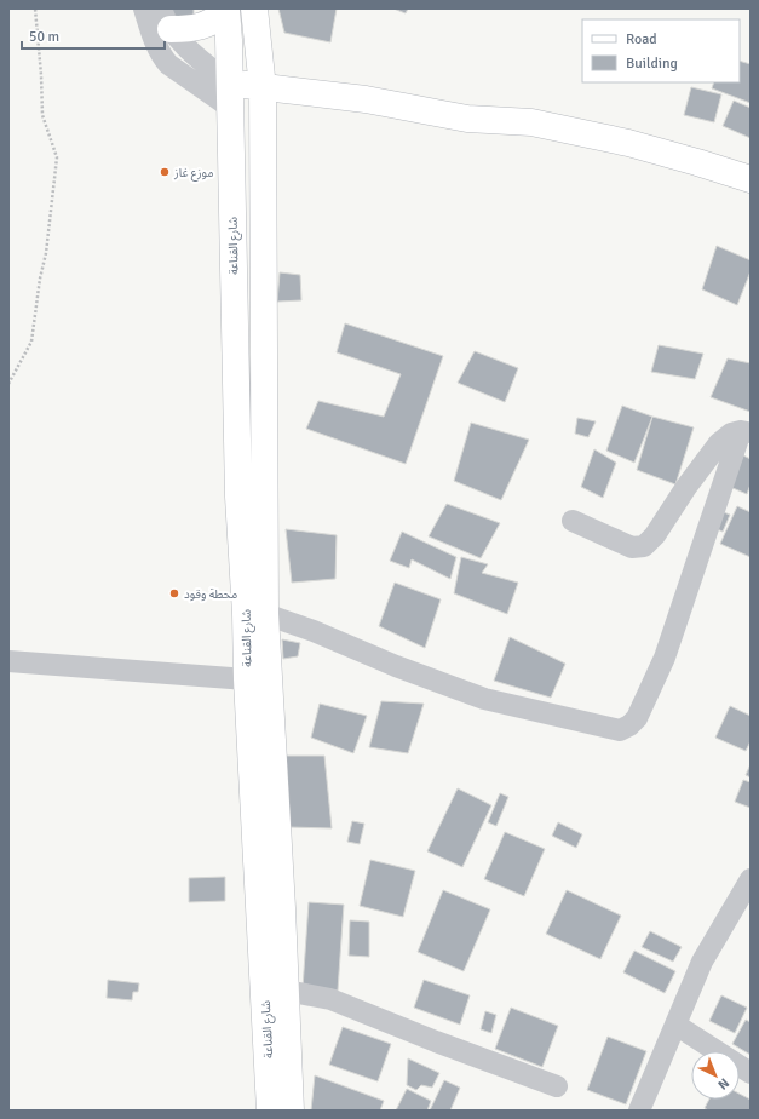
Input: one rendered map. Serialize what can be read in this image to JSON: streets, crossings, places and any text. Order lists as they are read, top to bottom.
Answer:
{
  "streets": {
    "street": ["شارع القناعة"]
  },
  "places": ["موزع غاز", "محطة وقود"],
  "legend": ["Road", "Building"],
  "scale_bar": "50 m",
  "north": "bottom right"
}
